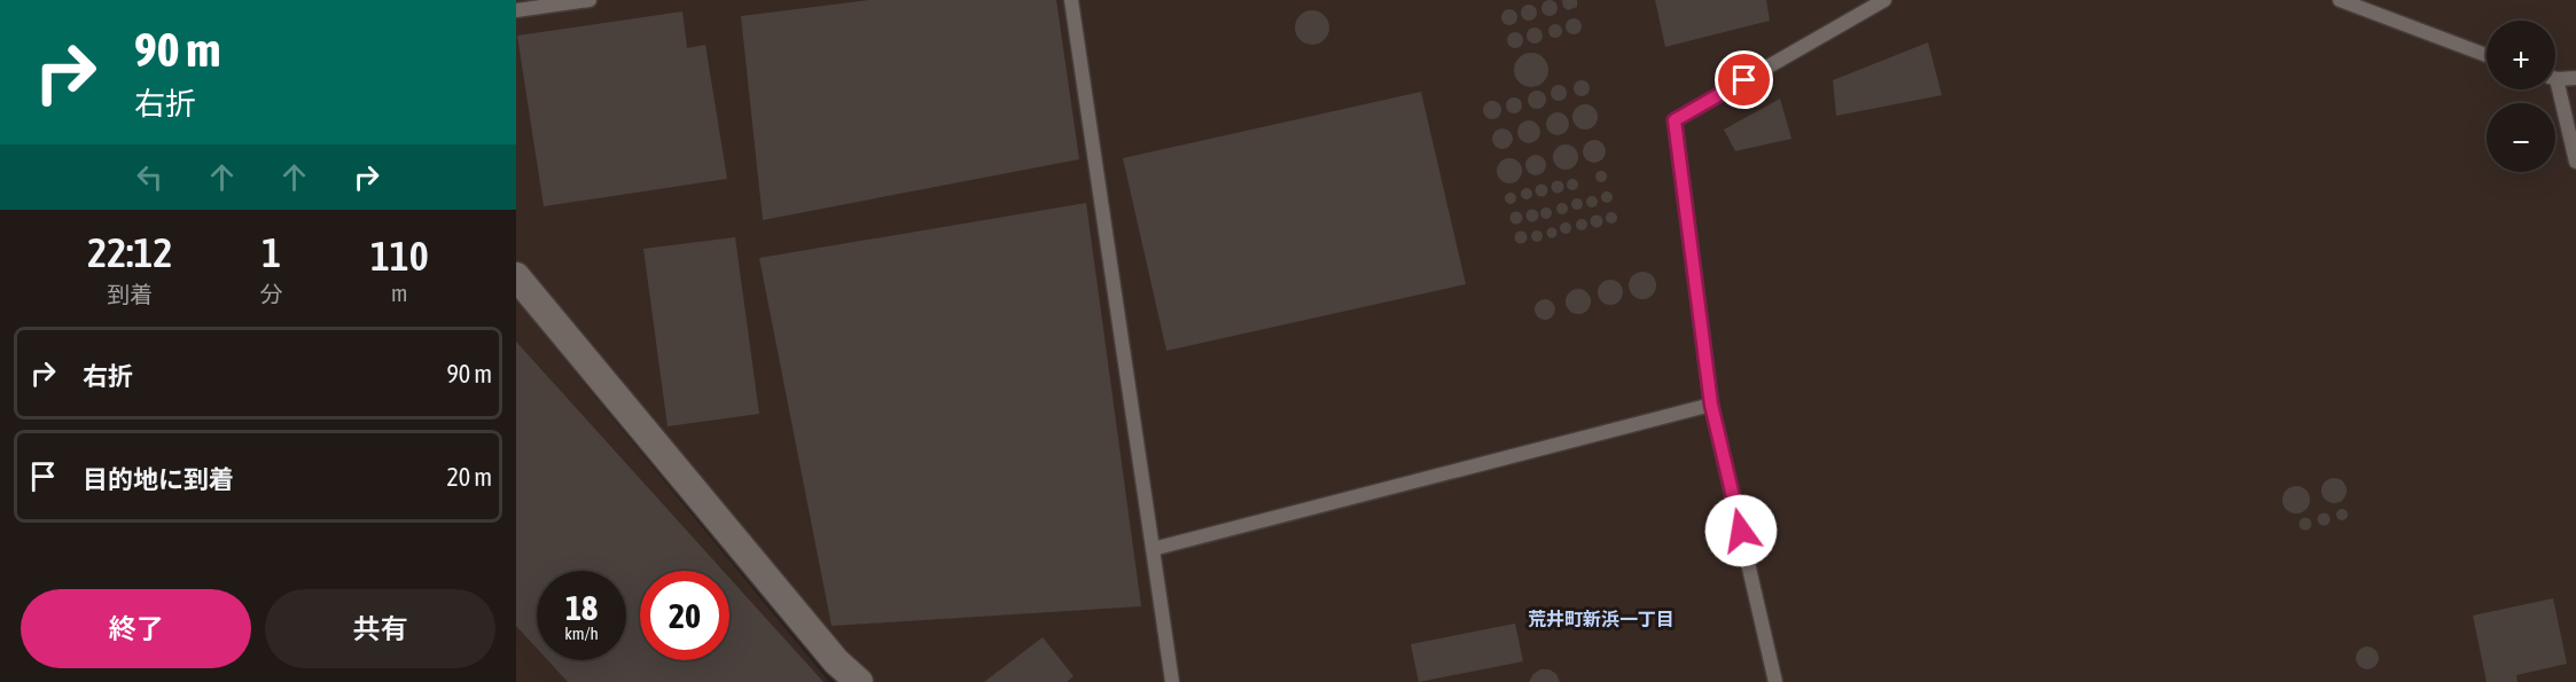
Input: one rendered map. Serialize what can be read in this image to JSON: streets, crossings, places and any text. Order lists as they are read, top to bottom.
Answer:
{
  "districts": ["荒井町新浜一丁目"],
  "page": {
    "turn": ["90 m", "右折"],
    "map_buttons": ["+", "−"],
    "eta": [
      "22:12",
      "到着",
      "1",
      "分",
      "110",
      "m"
    ],
    "list": [
      {
        "name": "右折",
        "value": "90 m"
      },
      {
        "name": "目的地に到着",
        "value": "20 m"
      }
    ],
    "speed": "18 km/h",
    "limit": "20",
    "buttons": ["終了", "共有"]
  }
}
